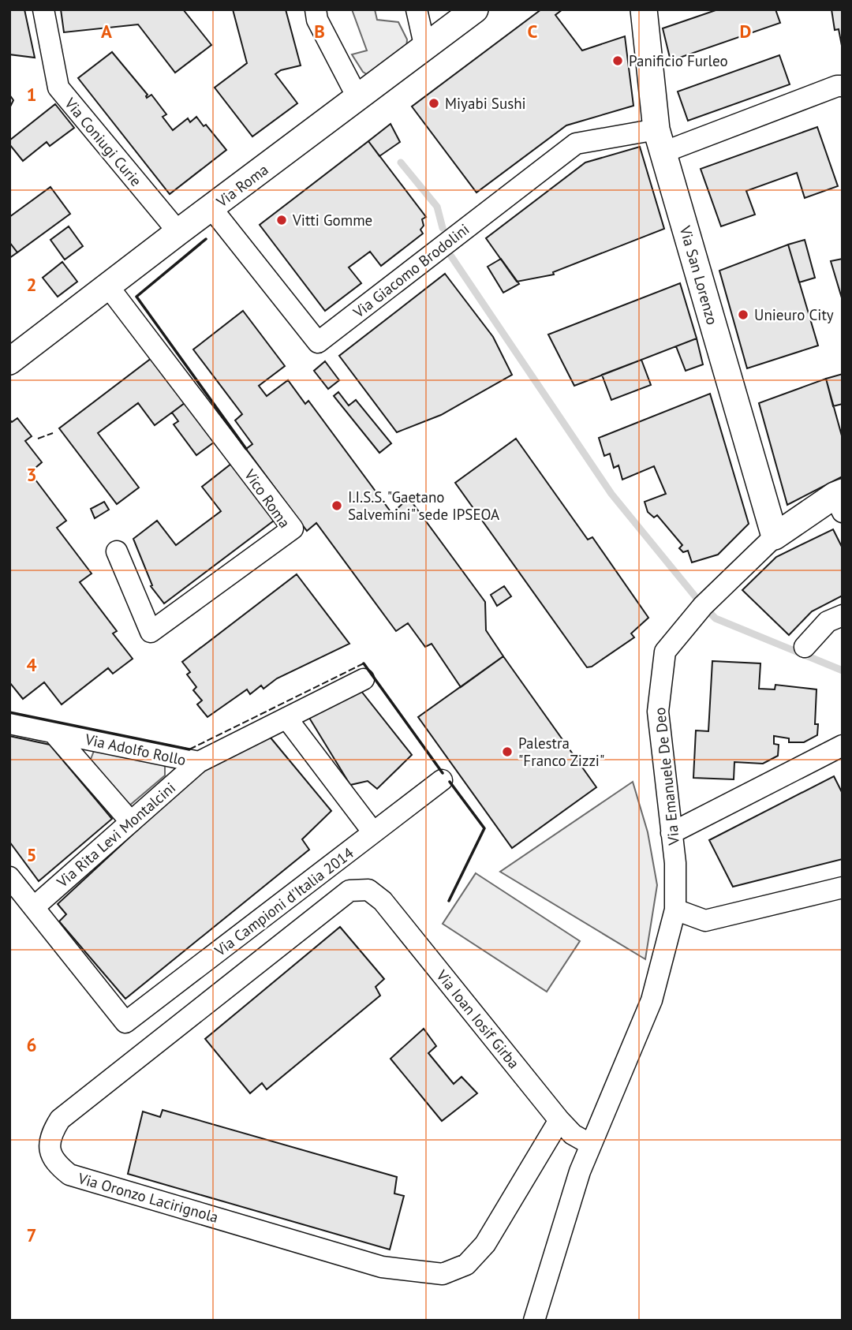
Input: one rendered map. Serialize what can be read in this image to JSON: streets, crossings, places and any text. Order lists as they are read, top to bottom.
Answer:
{
  "streets": {
    "street": [
      "Via Coniugi Curie",
      "Via Roma",
      "Via Giacomo Brodolini",
      "Via San Lorenzo",
      "Vico Roma",
      "Via Adolfo Rollo",
      "Via Emanuele De Deo",
      "Via Rita Levi Montalcini",
      "Via Campioni d'Italia 2014",
      "Via Ioan Iosif Girba",
      "Via Oronzo Lacirignola"
    ]
  },
  "crossings": [
    ["Via Coniugi Curie", "Via Roma"],
    ["Via Roma", "Via Giacomo Brodolini"],
    ["Via Roma", "Vico Roma"],
    ["Via Giacomo Brodolini", "Via San Lorenzo"],
    ["Via San Lorenzo", "Via Emanuele De Deo"],
    ["Via Adolfo Rollo", "Via Rita Levi Montalcini"],
    ["Via Emanuele De Deo", "Via Ioan Iosif Girba"],
    ["Via Rita Levi Montalcini", "Via Campioni d'Italia 2014"],
    ["Via Ioan Iosif Girba", "Via Oronzo Lacirignola"]
  ],
  "places": [
    "Panificio Furleo",
    "Miyabi Sushi",
    "Vitti Gomme",
    "Unieuro City",
    "I.I.S.S. \"Gaetano Salvemini\" sede IPSEOA",
    "Palestra \"Franco Zizzi\""
  ],
  "grid": {
    "columns": [
      "A",
      "B",
      "C",
      "D"
    ],
    "rows": [
      "1",
      "2",
      "3",
      "4",
      "5",
      "6",
      "7"
    ]
  }
}
